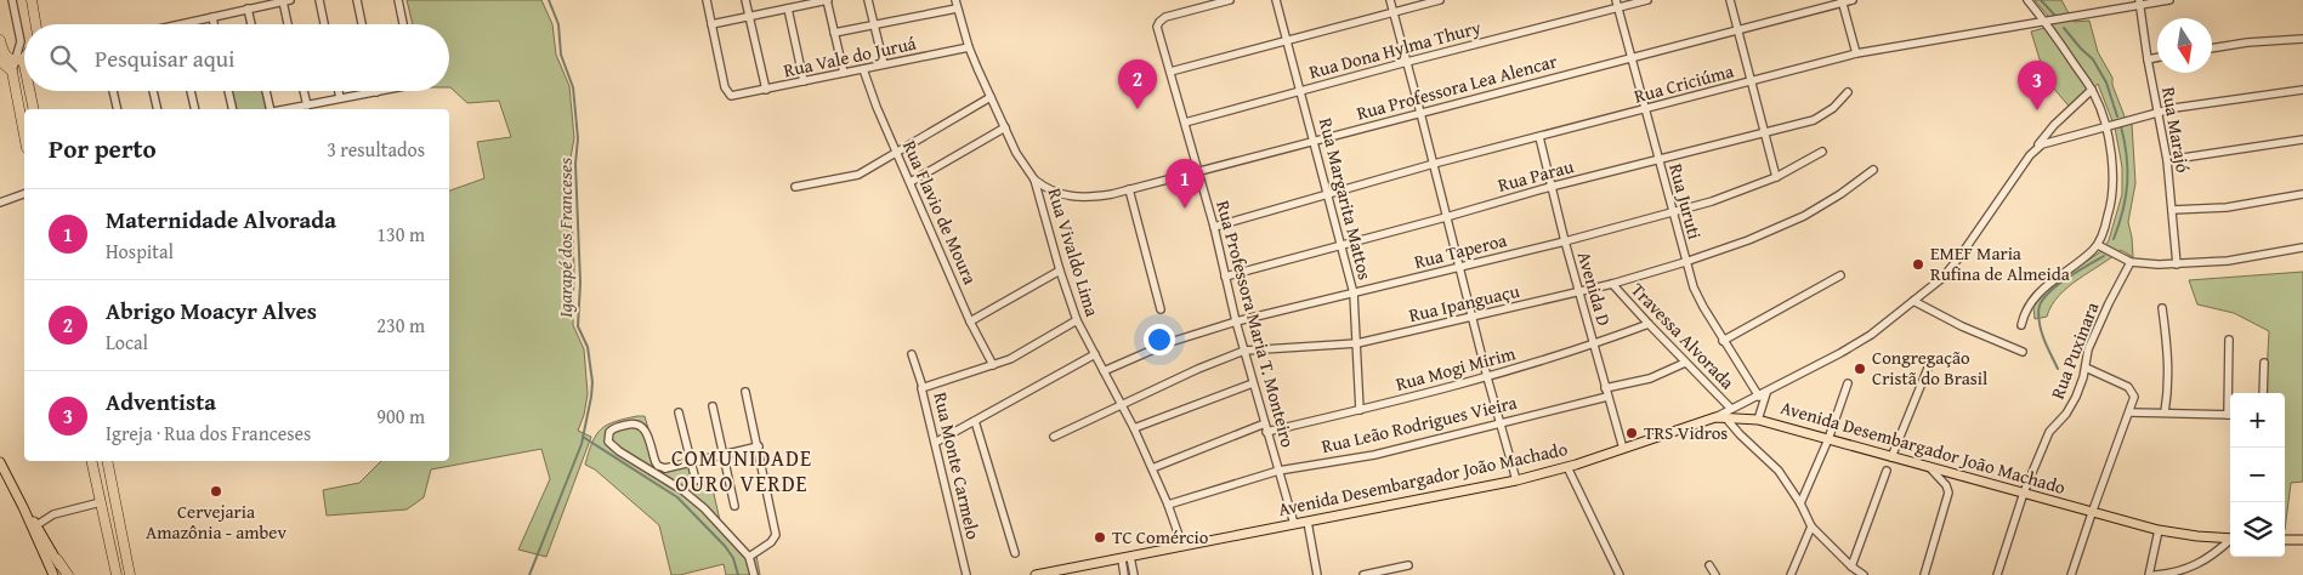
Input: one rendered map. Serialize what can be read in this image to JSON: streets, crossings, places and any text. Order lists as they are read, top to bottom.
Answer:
{
  "streets": {
    "main road": ["Avenida Desembargador João Machado"],
    "street": [
      "Rua Dona Hylma Thury",
      "Rua Vale do Juruá",
      "Rua Criciúma",
      "Rua Professora Lea Alencar",
      "Rua Marajó",
      "Rua Parau",
      "Rua Margarita Mattos",
      "Rua Juruti",
      "Rua Flavio de Moura",
      "Rua Taperoa",
      "Rua Vivaldo Lima",
      "Avenida D",
      "Rua Ipanguaçu",
      "Rua Professora Maria T. Monteiro",
      "Travessa Alvorada",
      "Rua Puxinara",
      "Rua Mogi Mirim",
      "Rua Leão Rodrigues Vieira",
      "Rua Monte Carmelo"
    ]
  },
  "crossings": [
    ["Rua Dona Hylma Thury", "Rua Margarita Mattos"],
    ["Rua Dona Hylma Thury", "Rua Juruti"],
    ["Rua Dona Hylma Thury", "Rua Professora Maria T. Monteiro"],
    ["Rua Vale do Juruá", "Rua Flavio de Moura"],
    ["Rua Vale do Juruá", "Rua Vivaldo Lima"],
    ["Rua Criciúma", "Rua Marajó"],
    ["Rua Criciúma", "Rua Margarita Mattos"],
    ["Rua Criciúma", "Rua Juruti"],
    ["Rua Criciúma", "Avenida D"],
    ["Rua Criciúma", "Rua Professora Maria T. Monteiro"],
    ["Rua Professora Lea Alencar", "Rua Margarita Mattos"],
    ["Rua Professora Lea Alencar", "Rua Juruti"],
    ["Rua Professora Lea Alencar", "Rua Vivaldo Lima"],
    ["Rua Professora Lea Alencar", "Rua Professora Maria T. Monteiro"],
    ["Rua Parau", "Rua Margarita Mattos"],
    ["Rua Parau", "Rua Juruti"],
    ["Rua Parau", "Avenida D"],
    ["Rua Parau", "Rua Professora Maria T. Monteiro"],
    ["Rua Margarita Mattos", "Rua Taperoa"],
    ["Rua Margarita Mattos", "Rua Ipanguaçu"],
    ["Rua Margarita Mattos", "Rua Mogi Mirim"],
    ["Rua Juruti", "Rua Taperoa"],
    ["Rua Juruti", "Rua Ipanguaçu"],
    ["Rua Flavio de Moura", "Rua Monte Carmelo"],
    ["Rua Taperoa", "Rua Vivaldo Lima"],
    ["Rua Taperoa", "Avenida D"],
    ["Rua Taperoa", "Rua Professora Maria T. Monteiro"],
    ["Rua Vivaldo Lima", "Rua Ipanguaçu"],
    ["Rua Vivaldo Lima", "Rua Mogi Mirim"],
    ["Rua Vivaldo Lima", "Rua Leão Rodrigues Vieira"],
    ["Rua Vivaldo Lima", "Avenida Desembargador João Machado"],
    ["Rua Vivaldo Lima", "Rua Monte Carmelo"],
    ["Avenida D", "Rua Ipanguaçu"],
    ["Avenida D", "Rua Mogi Mirim"],
    ["Avenida D", "Rua Leão Rodrigues Vieira"],
    ["Avenida D", "Avenida Desembargador João Machado"],
    ["Rua Ipanguaçu", "Rua Professora Maria T. Monteiro"],
    ["Rua Ipanguaçu", "Travessa Alvorada"],
    ["Rua Professora Maria T. Monteiro", "Rua Mogi Mirim"],
    ["Rua Professora Maria T. Monteiro", "Rua Leão Rodrigues Vieira"],
    ["Rua Professora Maria T. Monteiro", "Avenida Desembargador João Machado"],
    ["Travessa Alvorada", "Rua Mogi Mirim"],
    ["Travessa Alvorada", "Rua Leão Rodrigues Vieira"],
    ["Rua Puxinara", "Avenida Desembargador João Machado"]
  ],
  "districts": ["COMUNIDADE OURO VERDE"],
  "water": ["Igarapé dos Franceses"],
  "places": [
    "EMEF Maria Rufina de Almeida",
    "Congregação Cristã do Brasil",
    "TRS Vidros",
    "Cervejaria Amazônia - ambev",
    "TC Comércio"
  ],
  "north": "bottom",
  "page": {
    "search": "Pesquisar aqui",
    "pins": ["2", "3", "1"],
    "heading": ["Por perto", "3 resultados"],
    "list": [
      {
        "mark": "1",
        "name": "Maternidade Alvorada",
        "note": "Hospital",
        "value": "130 m"
      },
      {
        "mark": "2",
        "name": "Abrigo Moacyr Alves",
        "note": "Local",
        "value": "230 m"
      },
      {
        "mark": "3",
        "name": "Adventista",
        "note": "Igreja · Rua dos Franceses",
        "value": "900 m"
      }
    ],
    "map_buttons": ["+", "−"]
  }
}
